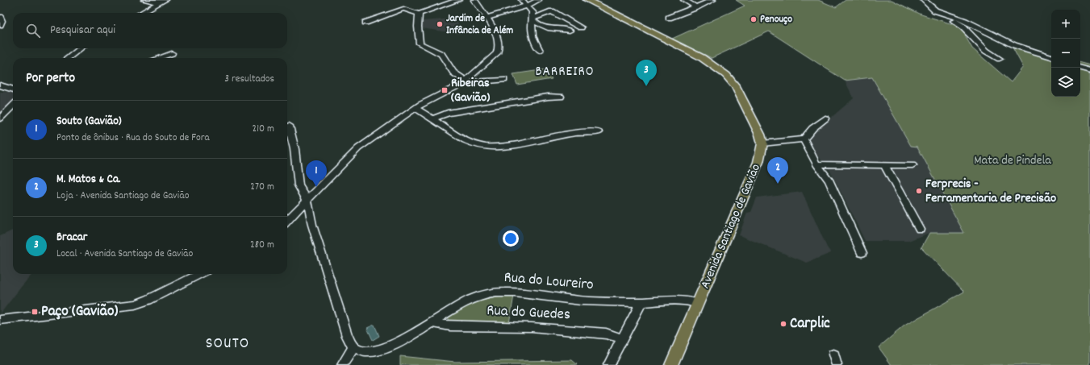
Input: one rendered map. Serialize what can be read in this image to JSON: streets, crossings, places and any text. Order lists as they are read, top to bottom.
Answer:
{
  "streets": {
    "main road": ["Avenida Santiago de Gavião"],
    "street": ["Rua do Loureiro", "Rua do Guedes"]
  },
  "crossings": [
    ["Avenida Santiago de Gavião", "Rua do Loureiro"],
    ["Rua do Loureiro", "Rua do Guedes"]
  ],
  "districts": ["BARREIRO", "SOUTO"],
  "parks": ["Mata de Pindela"],
  "places": {
    "other": [
      "Penouço",
      "Jardim de Infância de Além",
      "Ferprecis - Ferramentaria de Precisão",
      "Carplic"
    ],
    "transit": ["Ribeiras (Gavião)", "Paço (Gavião)"]
  },
  "page": {
    "map_buttons": ["+", "−"],
    "search": "Pesquisar aqui",
    "heading": ["Por perto", "3 resultados"],
    "pins": ["3", "2", "1"],
    "list": [
      {
        "mark": "1",
        "name": "Souto (Gavião)",
        "note": "Ponto de ônibus · Rua do Souto de Fora",
        "value": "210 m"
      },
      {
        "mark": "2",
        "name": "M. Matos & Ca.",
        "note": "Loja · Avenida Santiago de Gavião",
        "value": "270 m"
      },
      {
        "mark": "3",
        "name": "Bracar",
        "note": "Local · Avenida Santiago de Gavião",
        "value": "280 m"
      }
    ]
  }
}
